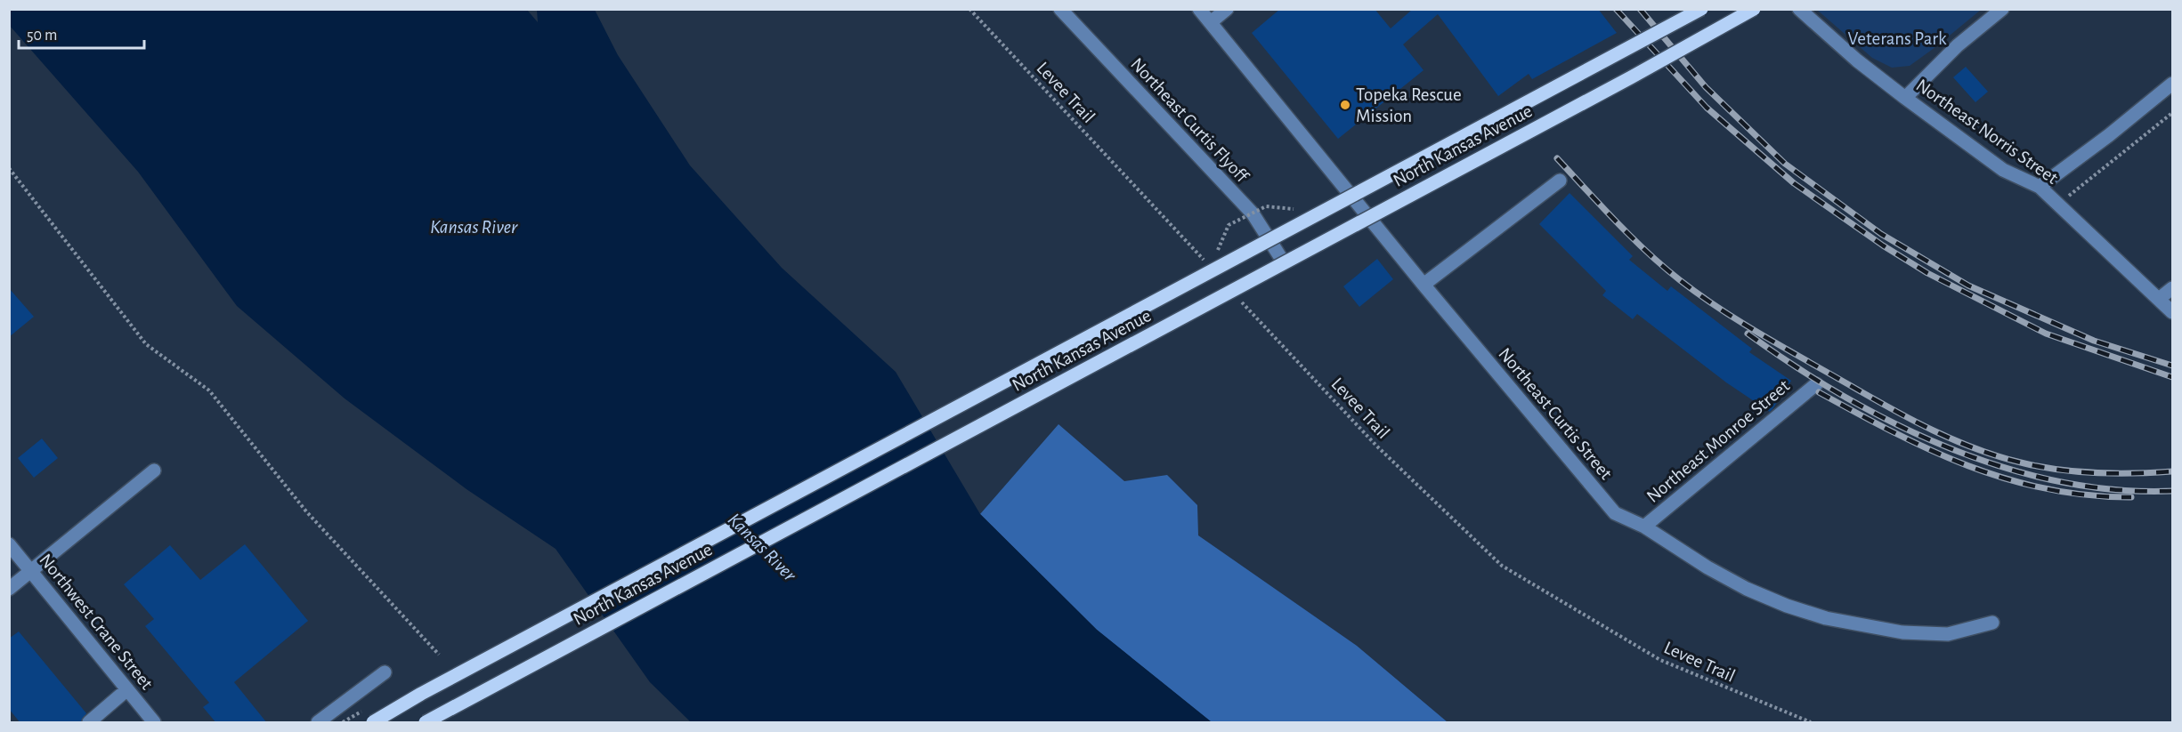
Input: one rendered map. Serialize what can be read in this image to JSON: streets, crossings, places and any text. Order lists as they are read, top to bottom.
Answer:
{
  "streets": {
    "main road": ["North Kansas Avenue"],
    "street": [
      "Northeast Curtis Flyoff",
      "Northeast Norris Street",
      "Northeast Curtis Street",
      "Northeast Monroe Street",
      "Northwest Crane Street"
    ],
    "path": ["Levee Trail"]
  },
  "crossings": [
    ["Northeast Curtis Flyoff", "North Kansas Avenue"],
    ["Northeast Curtis Street", "Northeast Monroe Street"]
  ],
  "water": ["Kansas River"],
  "parks": ["Veterans Park"],
  "places": ["Topeka Rescue Mission"],
  "scale_bar": "50 m"
}
